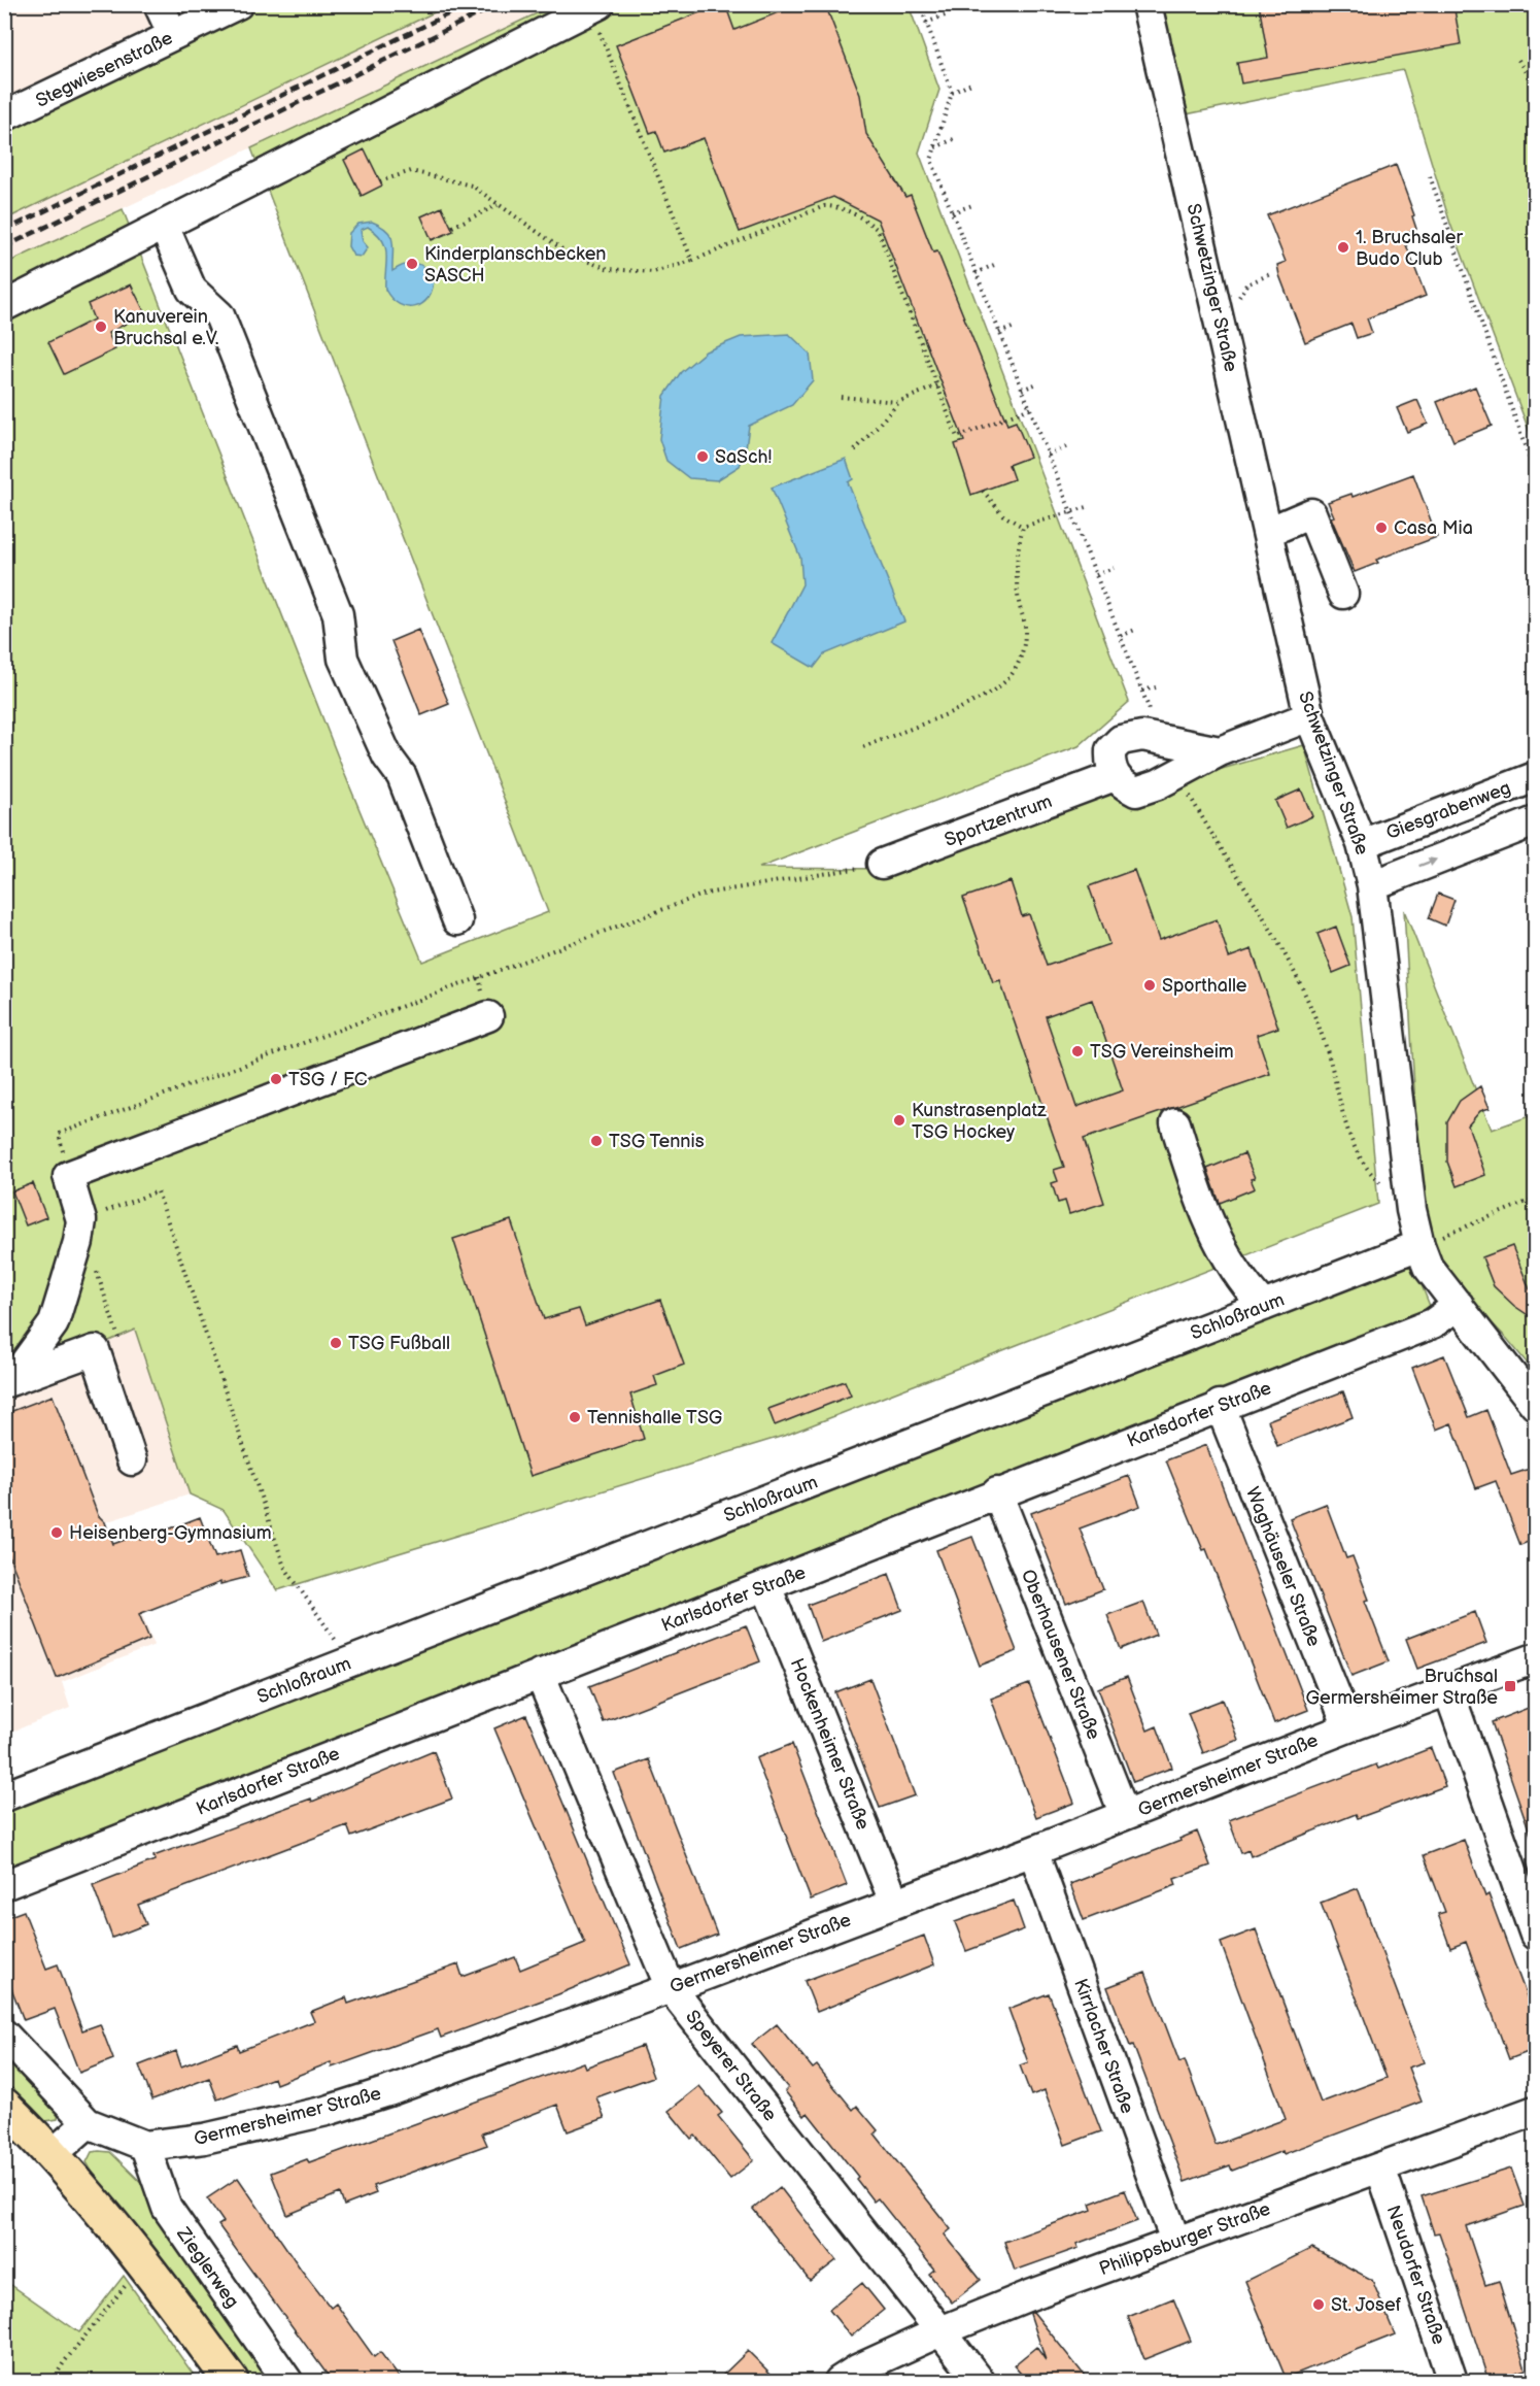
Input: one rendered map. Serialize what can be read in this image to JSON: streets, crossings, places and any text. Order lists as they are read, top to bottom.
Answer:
{
  "streets": {
    "street": [
      "Stegwiesenstraße",
      "Schwetzinger Straße",
      "Giesgrabenweg",
      "Sportzentrum",
      "Schloßraum",
      "Karlsdorfer Straße",
      "Waghäuseler Straße",
      "Oberhausener Straße",
      "Hockenheimer Straße",
      "Germersheimer Straße",
      "Kirrlacher Straße",
      "Speyerer Straße",
      "Philippsburger Straße",
      "Zieglerweg",
      "Neudorfer Straße"
    ]
  },
  "crossings": [
    ["Schwetzinger Straße", "Giesgrabenweg"],
    ["Schwetzinger Straße", "Schloßraum"],
    ["Schwetzinger Straße", "Karlsdorfer Straße"],
    ["Karlsdorfer Straße", "Waghäuseler Straße"],
    ["Karlsdorfer Straße", "Oberhausener Straße"],
    ["Karlsdorfer Straße", "Hockenheimer Straße"],
    ["Karlsdorfer Straße", "Speyerer Straße"],
    ["Waghäuseler Straße", "Germersheimer Straße"],
    ["Oberhausener Straße", "Germersheimer Straße"],
    ["Hockenheimer Straße", "Germersheimer Straße"],
    ["Germersheimer Straße", "Kirrlacher Straße"],
    ["Germersheimer Straße", "Speyerer Straße"],
    ["Germersheimer Straße", "Zieglerweg"],
    ["Kirrlacher Straße", "Philippsburger Straße"],
    ["Speyerer Straße", "Philippsburger Straße"],
    ["Philippsburger Straße", "Neudorfer Straße"]
  ],
  "places": {
    "other": [
      "1. Bruchsaler Budo Club",
      "Kinderplanschbecken SASCH",
      "Kanuverein Bruchsal e.V.",
      "SaSch!",
      "Casa Mia",
      "Sporthalle",
      "TSG Vereinsheim",
      "TSG / FC",
      "Kunstrasenplatz TSG Hockey",
      "TSG Tennis",
      "TSG Fußball",
      "Tennishalle TSG",
      "Heisenberg-Gymnasium",
      "St. Josef"
    ],
    "transit": ["Bruchsal Germersheimer Straße"]
  }
}
